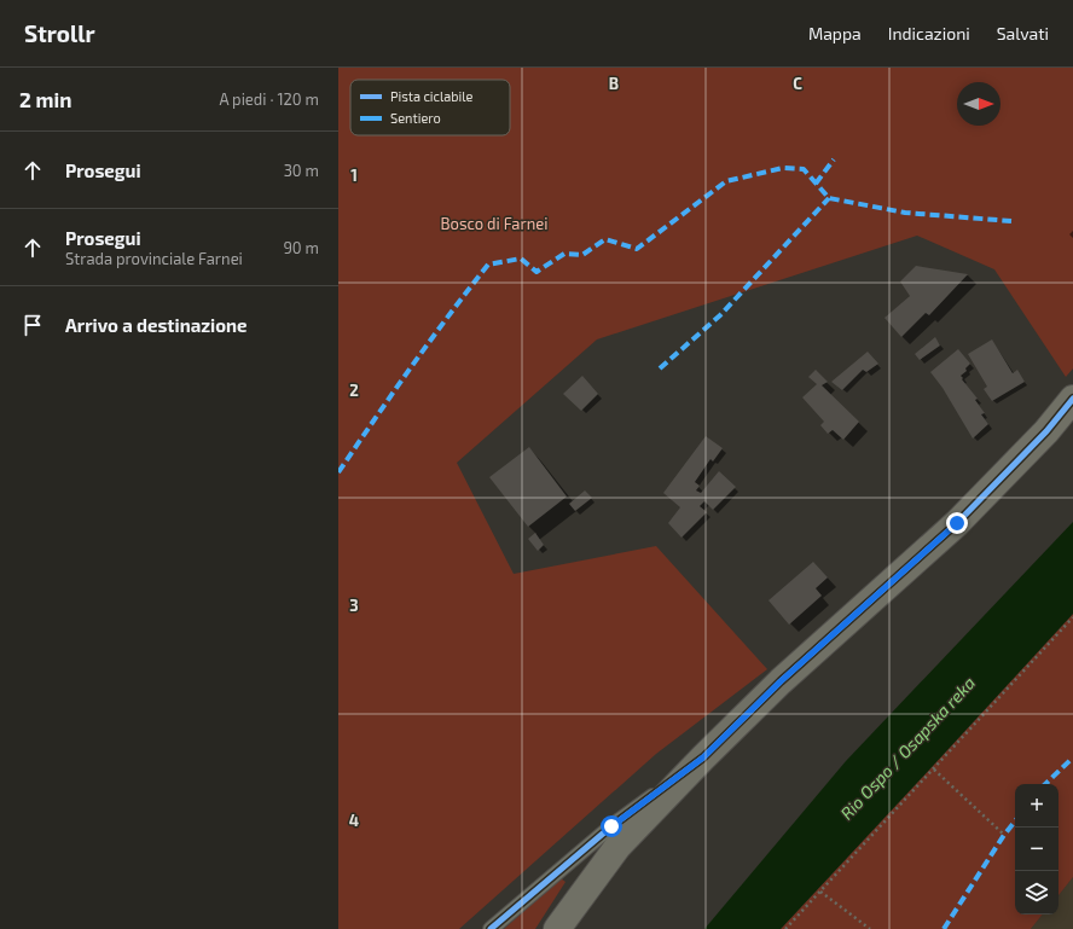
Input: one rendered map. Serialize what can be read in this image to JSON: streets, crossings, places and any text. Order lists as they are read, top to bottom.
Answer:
{
  "water": ["Rio Ospo / Osapska reka"],
  "parks": ["Bosco di Farnei"],
  "legend": ["Pista ciclabile", "Sentiero"],
  "north": "right",
  "page": {
    "header": "Strollr",
    "nav": ["Mappa", "Indicazioni", "Salvati"],
    "heading": ["2 min", "A piedi · 120 m"],
    "list": [
      ["Prosegui", "30 m"],
      ["Prosegui", "Strada provinciale Farnei", "90 m"],
      "Arrivo a destinazione"
    ],
    "map_buttons": ["+", "−"]
  },
  "grid": {
    "columns": ["B", "C"],
    "rows": [
      "1",
      "2",
      "3",
      "4"
    ]
  }
}
